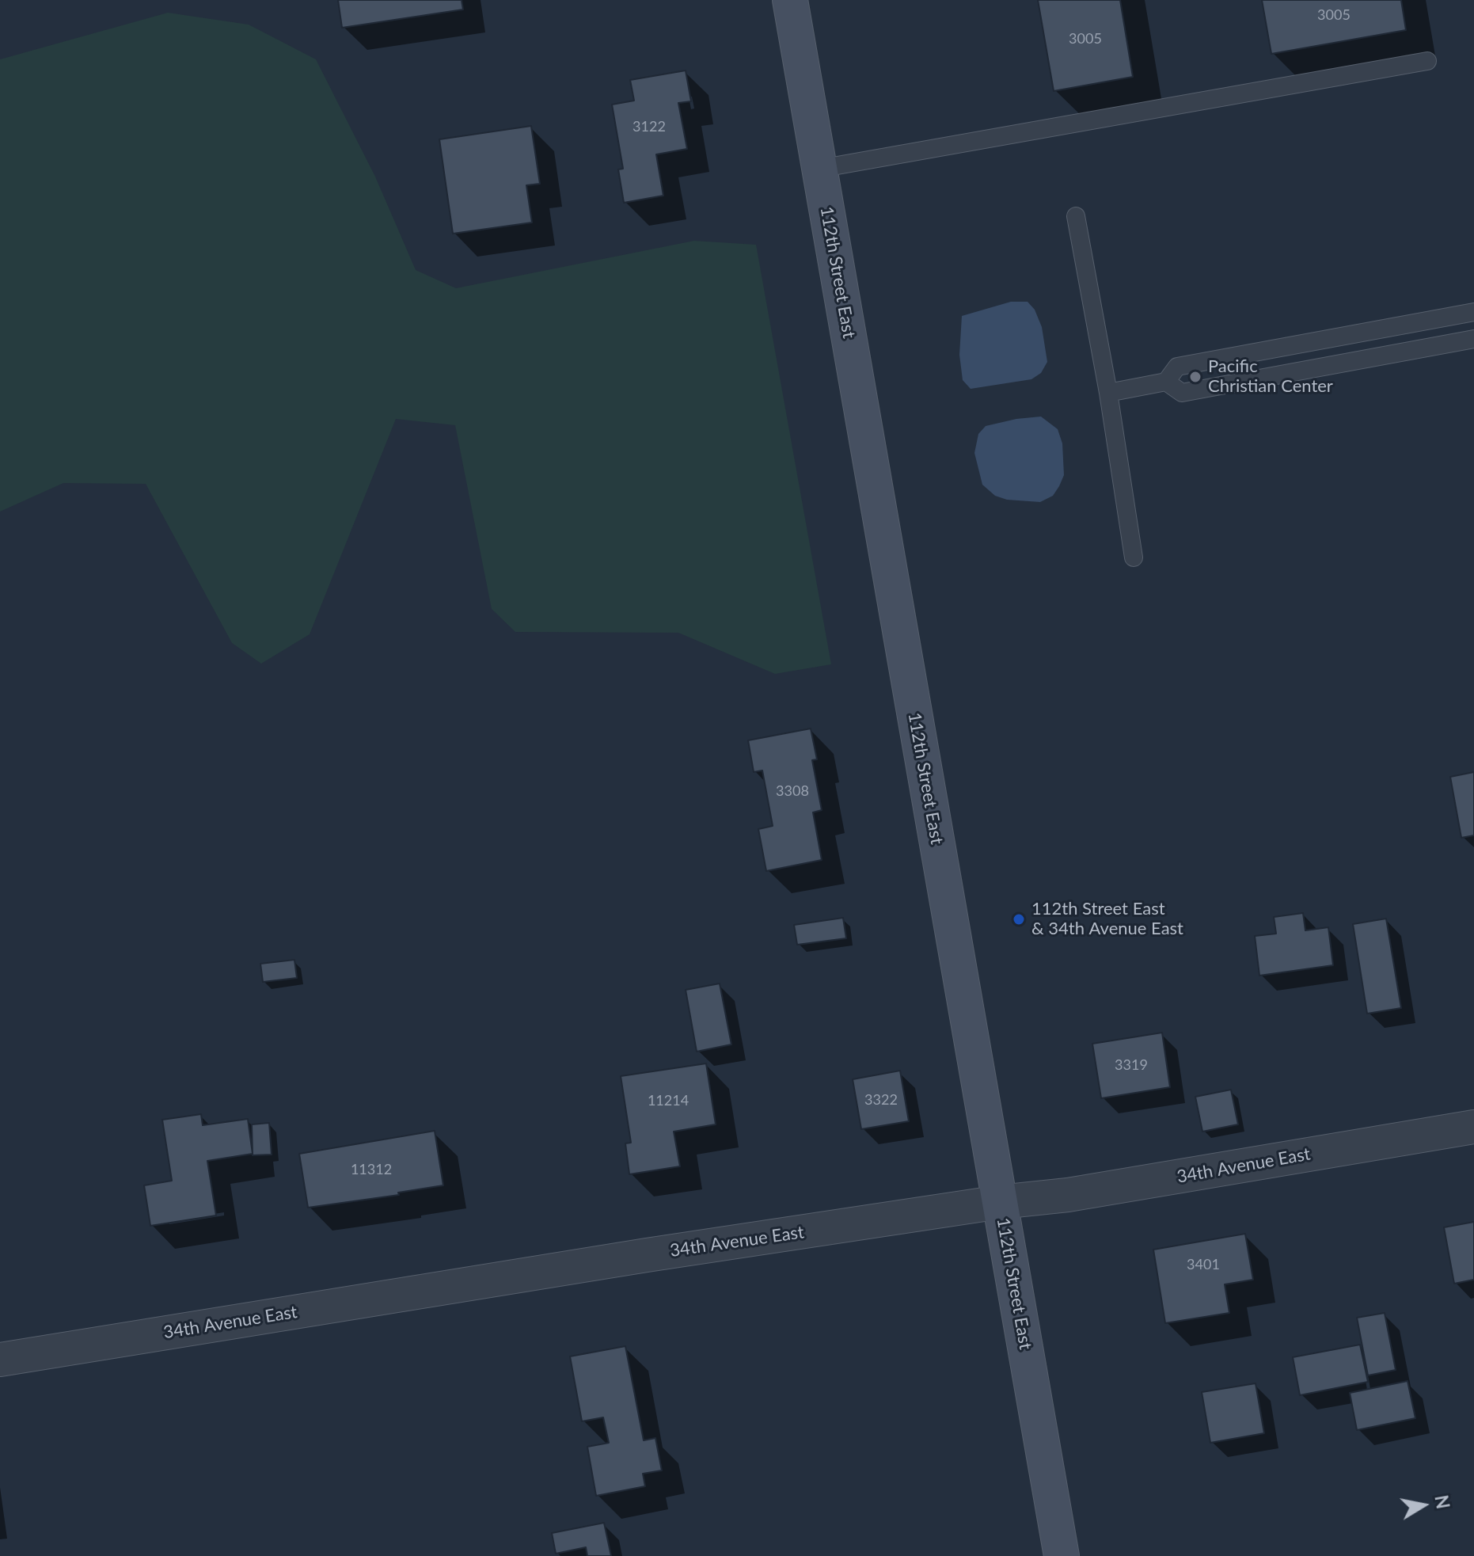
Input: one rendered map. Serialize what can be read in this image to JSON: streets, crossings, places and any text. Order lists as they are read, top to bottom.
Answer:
{
  "streets": {
    "main road": ["112th Street East"],
    "street": ["34th Avenue East"]
  },
  "crossings": [
    ["112th Street East", "34th Avenue East"]
  ],
  "places": ["Pacific Christian Center", "112th Street East & 34th Avenue East"],
  "house_numbers": [
    "3005",
    "3005",
    "3122",
    "3308",
    "3319",
    "3322",
    "11214",
    "11312",
    "3401"
  ],
  "north": "right"
}
